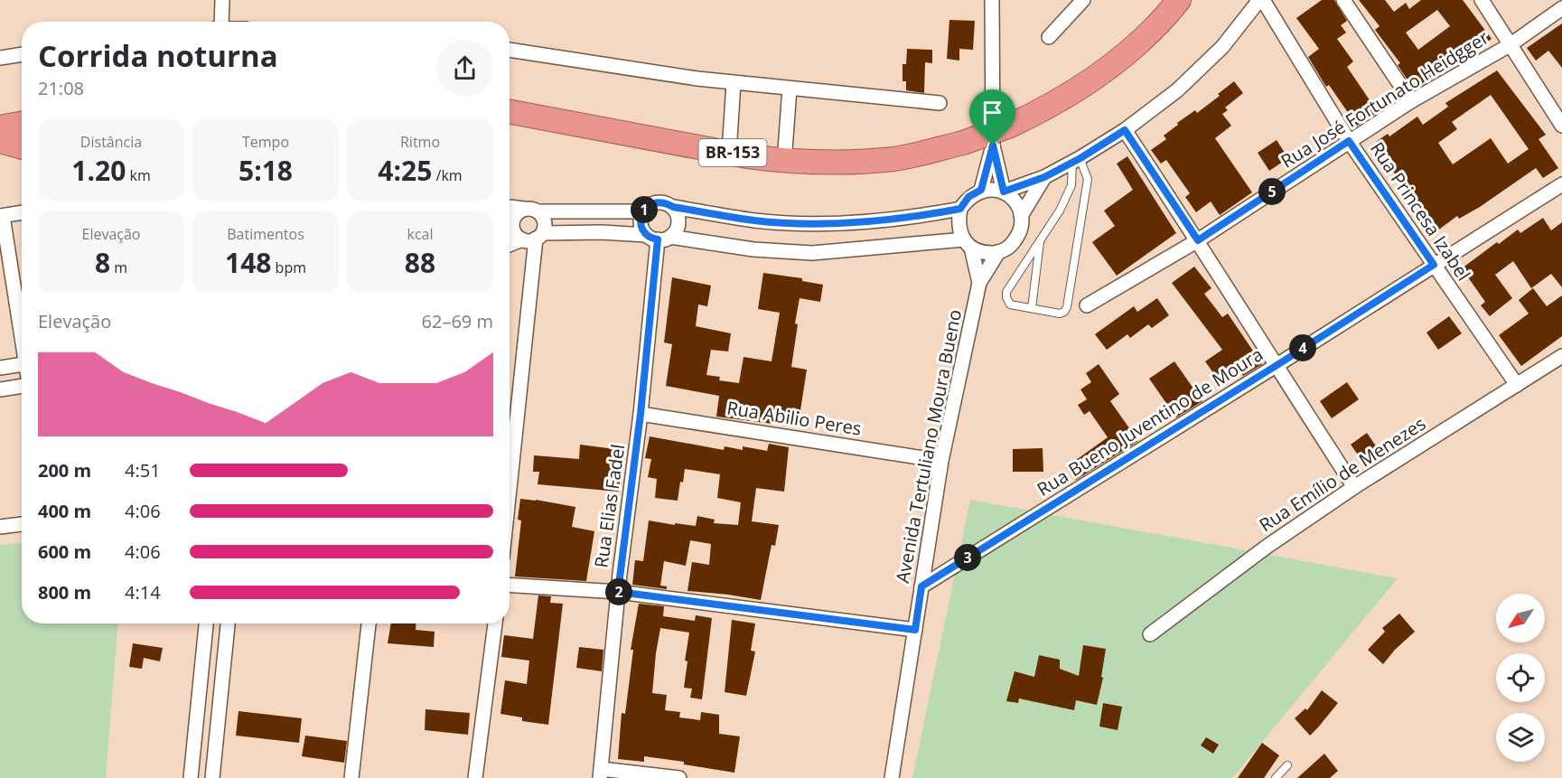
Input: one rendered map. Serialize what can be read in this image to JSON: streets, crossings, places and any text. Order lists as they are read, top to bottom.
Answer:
{
  "streets": {
    "highway": ["BR-153"],
    "street": [
      "Rua José Fortunato Heidgger",
      "Rua Princesa Izabel",
      "Rua Abilio Peres",
      "Rua Bueno Juventino de Moura",
      "Avenida Tertuliano Moura Bueno",
      "Rua Emílio de Menezes",
      "Rua Elias Fadel"
    ]
  },
  "crossings": [
    ["Rua José Fortunato Heidgger", "Rua Princesa Izabel"],
    ["Rua Princesa Izabel", "Rua Bueno Juventino de Moura"],
    ["Rua Princesa Izabel", "Rua Emílio de Menezes"],
    ["Rua Abilio Peres", "Avenida Tertuliano Moura Bueno"],
    ["Rua Abilio Peres", "Rua Elias Fadel"],
    ["Rua Bueno Juventino de Moura", "Avenida Tertuliano Moura Bueno"]
  ],
  "north": "bottom left",
  "page": {
    "heading": ["Corrida noturna", "21:08"],
    "stats": [
      ["Distância", "1.20 km"],
      ["Tempo", "5:18"],
      ["Ritmo", "4:25 /km"],
      ["Elevação", "8 m"],
      ["Batimentos", "148 bpm"],
      ["kcal", "88"]
    ],
    "pins": [
      "5",
      "1",
      "4",
      "3",
      "2"
    ],
    "chart": ["Elevação", "62–69 m"],
    "list": [
      {
        "name": "200 m",
        "note": "4:51"
      },
      {
        "name": "400 m",
        "note": "4:06"
      },
      {
        "name": "600 m",
        "note": "4:06"
      },
      {
        "name": "800 m",
        "note": "4:14"
      }
    ]
  }
}
